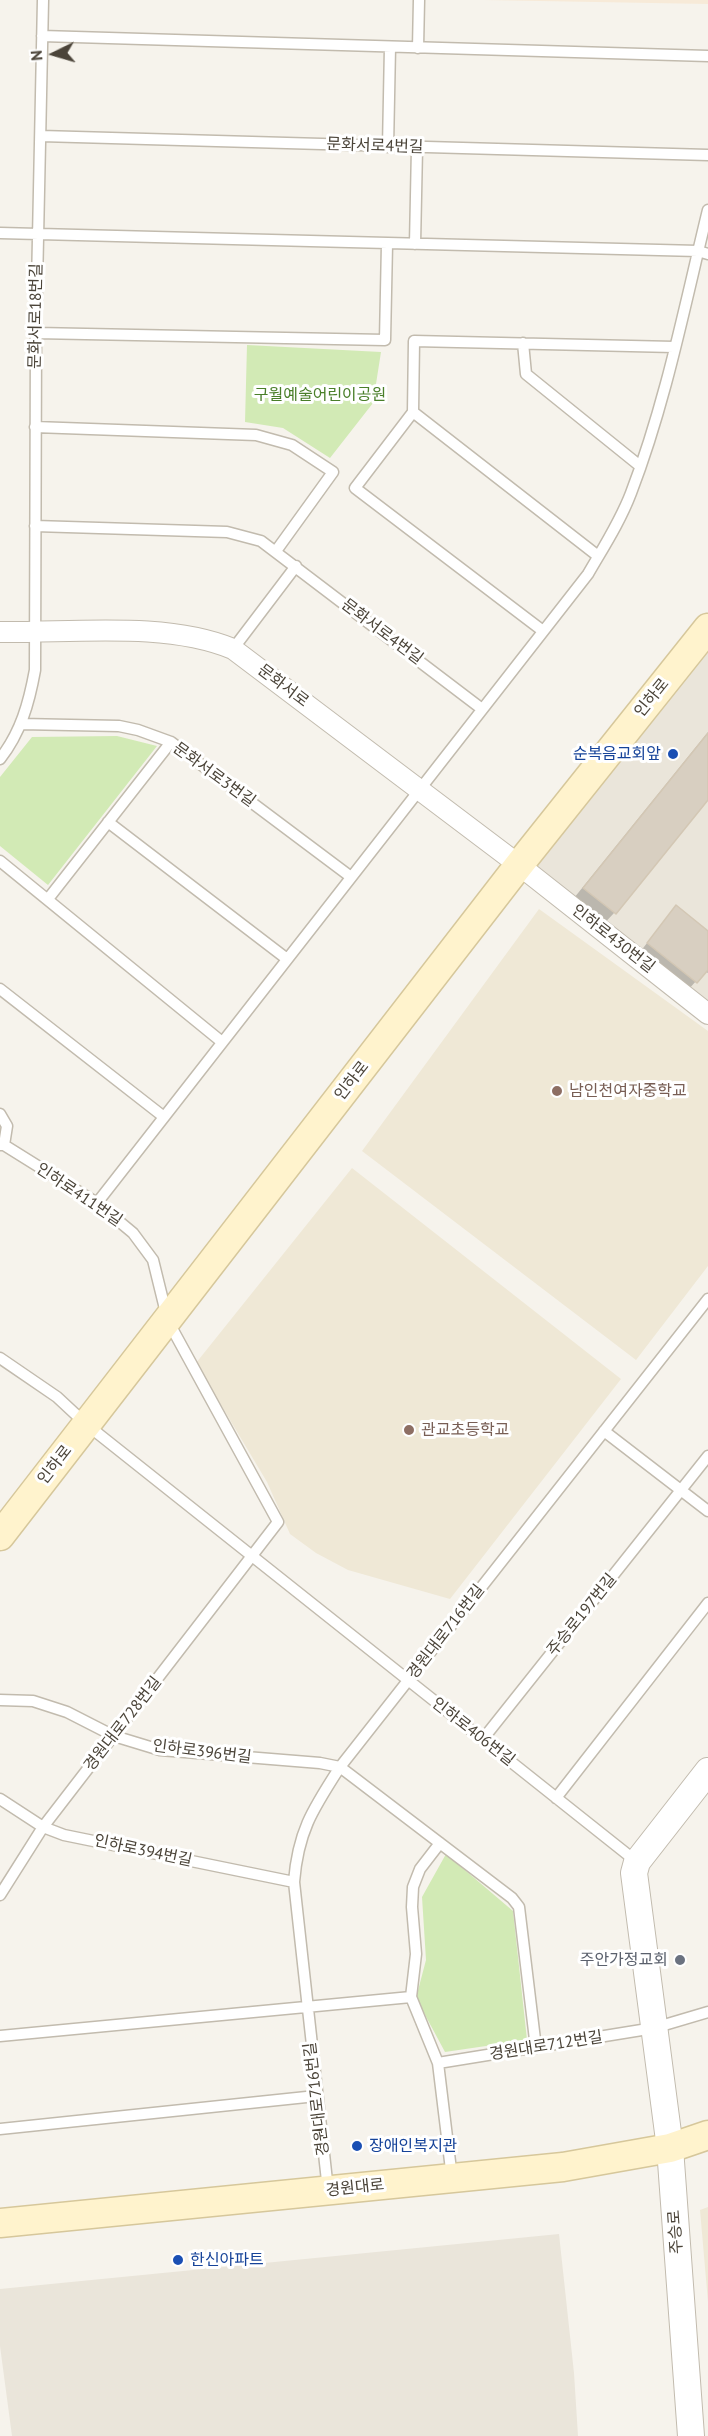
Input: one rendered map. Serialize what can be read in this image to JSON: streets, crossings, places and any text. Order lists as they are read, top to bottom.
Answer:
{
  "streets": {
    "main road": ["인하로", "경원대로"],
    "street": ["문화서로", "인하로430번길", "주승로"],
    "lane": [
      "문화서로4번길",
      "문화서로18번길",
      "문화서로3번길",
      "인하로411번길",
      "주승로197번길",
      "경원대로716번길",
      "경원대로728번길",
      "인하로406번길",
      "인하로396번길",
      "인하로394번길",
      "경원대로712번길"
    ]
  },
  "crossings": [
    ["문화서로4번길", "문화서로18번길"],
    ["문화서로18번길", "문화서로"],
    ["문화서로18번길", "문화서로3번길"],
    ["문화서로", "인하로"],
    ["문화서로", "인하로430번길"],
    ["인하로", "인하로430번길"],
    ["인하로", "인하로411번길"],
    ["인하로", "인하로406번길"],
    ["주승로197번길", "인하로406번길"],
    ["경원대로716번길", "인하로406번길"],
    ["경원대로716번길", "인하로396번길"],
    ["경원대로716번길", "인하로394번길"],
    ["경원대로716번길", "경원대로"],
    ["경원대로728번길", "인하로406번길"],
    ["경원대로728번길", "인하로396번길"],
    ["경원대로728번길", "인하로394번길"],
    ["인하로406번길", "주승로"],
    ["경원대로712번길", "주승로"],
    ["경원대로", "주승로"]
  ],
  "parks": ["구월예술어린이공원"],
  "places": [
    "순복음교회앞",
    "남인천여자중학교",
    "관교초등학교",
    "주안가정교회",
    "장애인복지관",
    "한신아파트"
  ],
  "north": "left"
}
